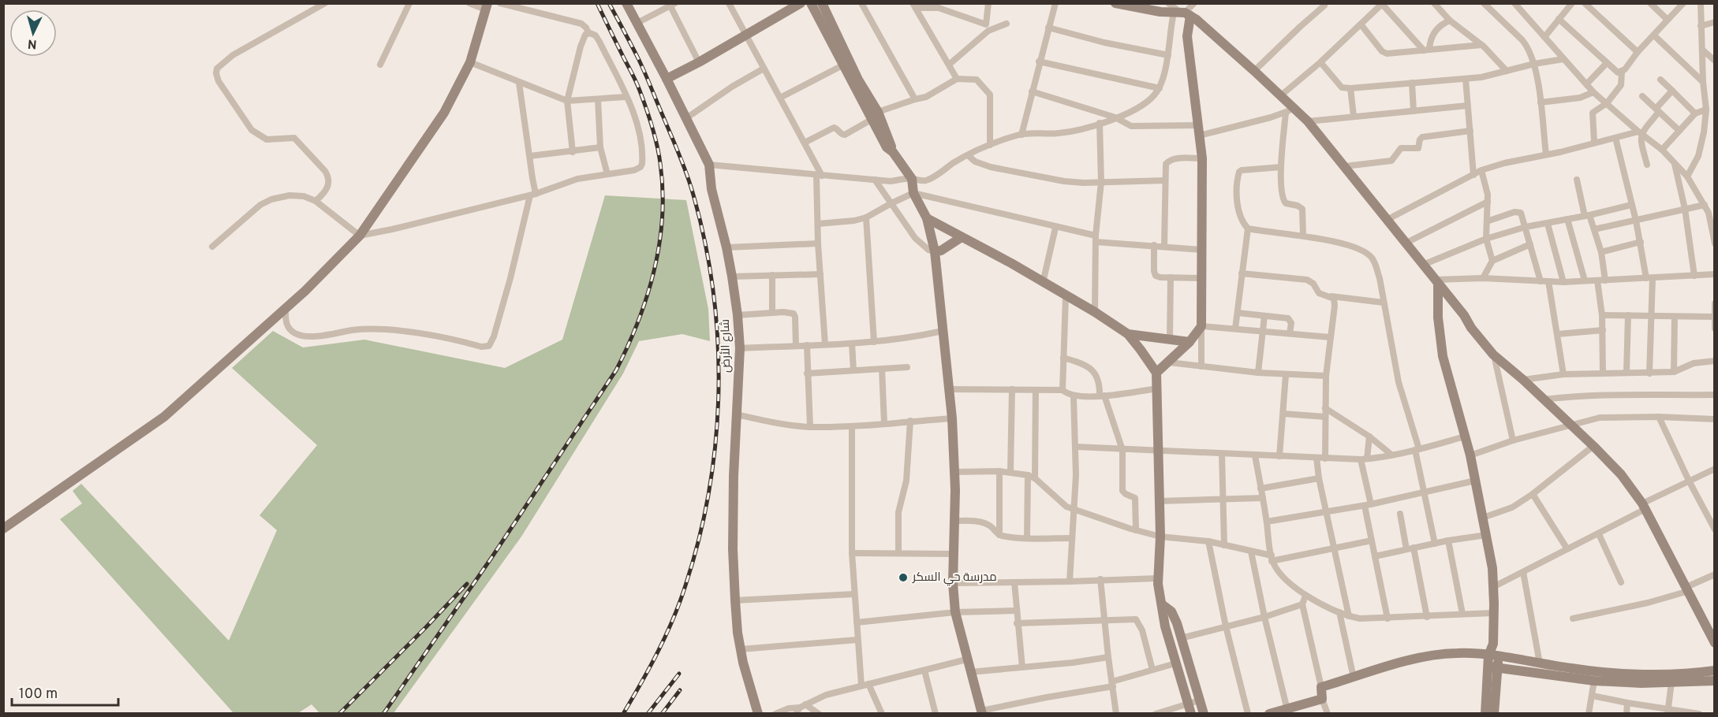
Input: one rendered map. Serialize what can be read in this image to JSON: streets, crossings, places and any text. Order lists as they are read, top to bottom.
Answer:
{
  "streets": {
    "street": ["شارع الأرض"]
  },
  "places": ["مدرسة حي السكر"],
  "scale_bar": "100 m",
  "north": "bottom"
}
